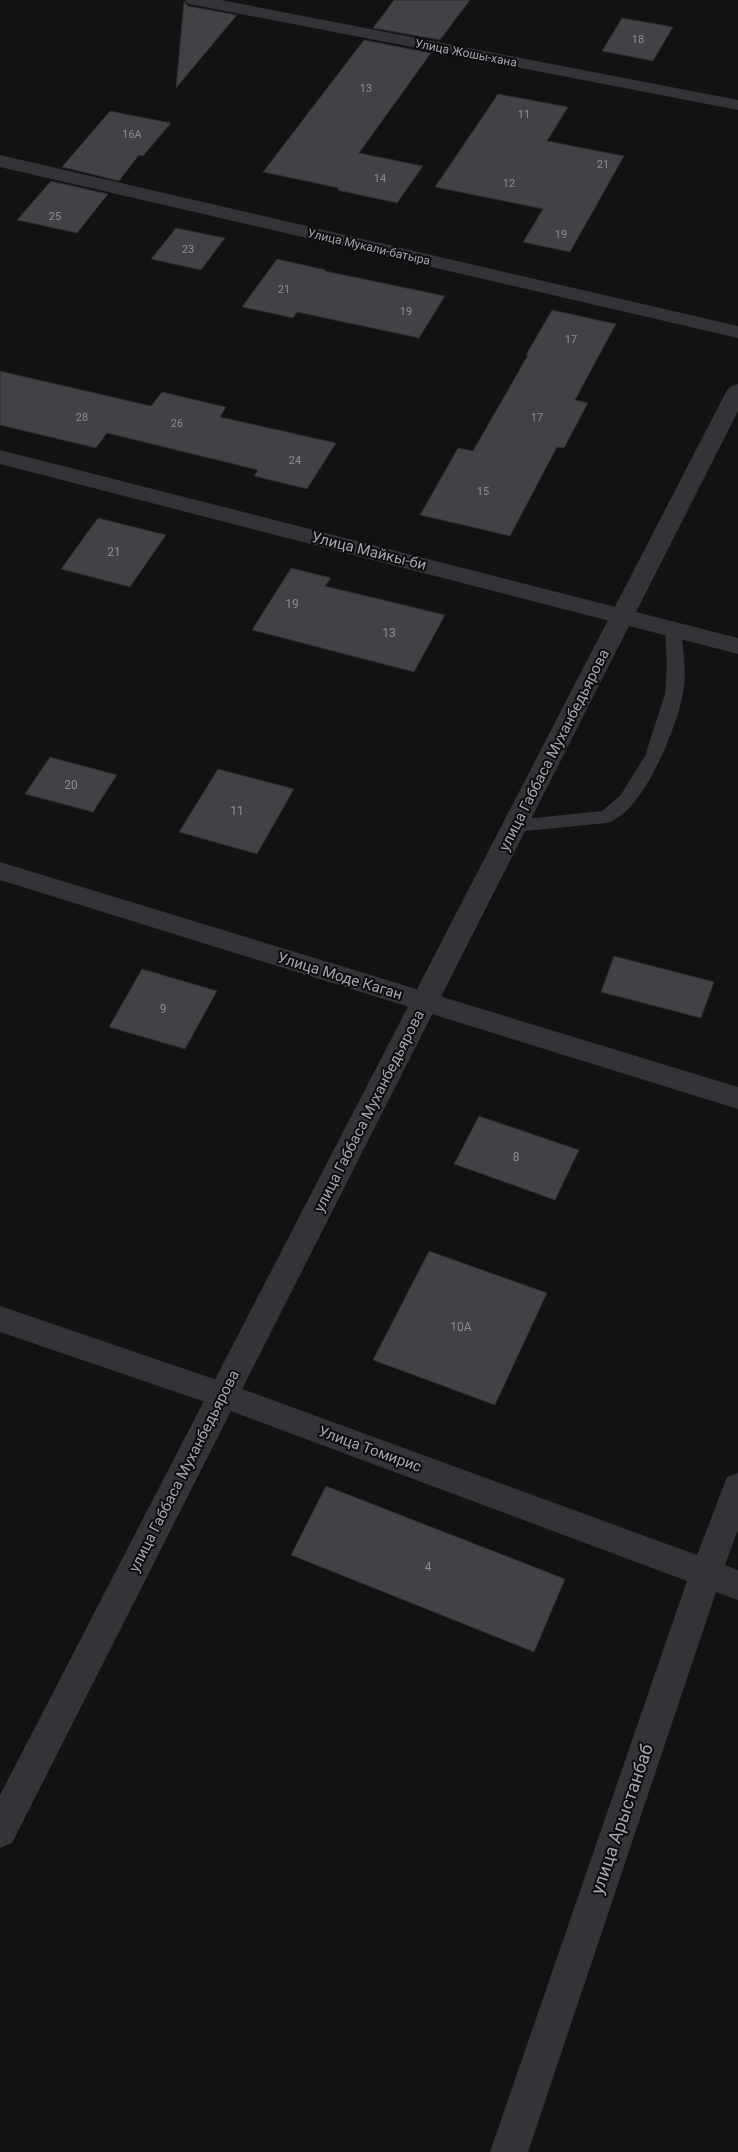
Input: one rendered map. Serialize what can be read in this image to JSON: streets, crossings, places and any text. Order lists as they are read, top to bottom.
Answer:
{
  "streets": {
    "street": [
      "Улица Жошы-хана",
      "Улица Мукали-батыра",
      "Улица Майкы-би",
      "улица Габбаса Муханбедьярова",
      "Улица Моде Каган",
      "Улица Томирис",
      "улица Арыстанбаб"
    ]
  },
  "crossings": [
    ["Улица Майкы-би", "улица Габбаса Муханбедьярова"],
    ["улица Габбаса Муханбедьярова", "Улица Моде Каган"],
    ["улица Габбаса Муханбедьярова", "Улица Томирис"],
    ["Улица Томирис", "улица Арыстанбаб"]
  ],
  "house_numbers": [
    "18",
    "13",
    "11",
    "16А",
    "21",
    "14",
    "12",
    "25",
    "19",
    "23",
    "21",
    "19",
    "17",
    "28",
    "17",
    "26",
    "24",
    "15",
    "21",
    "19",
    "13",
    "20",
    "11",
    "9",
    "8",
    "10А",
    "4"
  ]
}
